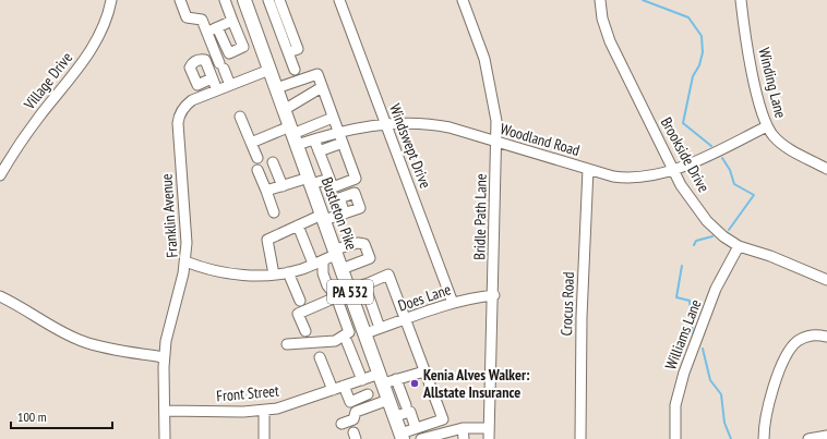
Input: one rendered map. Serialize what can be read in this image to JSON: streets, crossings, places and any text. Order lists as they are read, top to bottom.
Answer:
{
  "streets": {
    "main road": ["Bustleton Pike", "PA 532"],
    "street": [
      "Village Drive",
      "Winding Lane",
      "Woodland Road",
      "Windswept Drive",
      "Brookside Drive",
      "Franklin Avenue",
      "Bridle Path Lane",
      "Does Lane",
      "Crocus Road",
      "Williams Lane",
      "Front Street"
    ]
  },
  "crossings": [
    ["Winding Lane", "Woodland Road"],
    ["Woodland Road", "Windswept Drive"],
    ["Woodland Road", "Brookside Drive"],
    ["Woodland Road", "Bustleton Pike"],
    ["Woodland Road", "Bridle Path Lane"],
    ["Woodland Road", "Crocus Road"],
    ["Windswept Drive", "Does Lane"],
    ["Brookside Drive", "Williams Lane"],
    ["Bustleton Pike", "Franklin Avenue"],
    ["Bustleton Pike", "Does Lane"],
    ["Bustleton Pike", "Front Street"],
    ["Bridle Path Lane", "Does Lane"]
  ],
  "places": ["Kenia Alves Walker: Allstate Insurance"],
  "scale_bar": "100 m"
}
